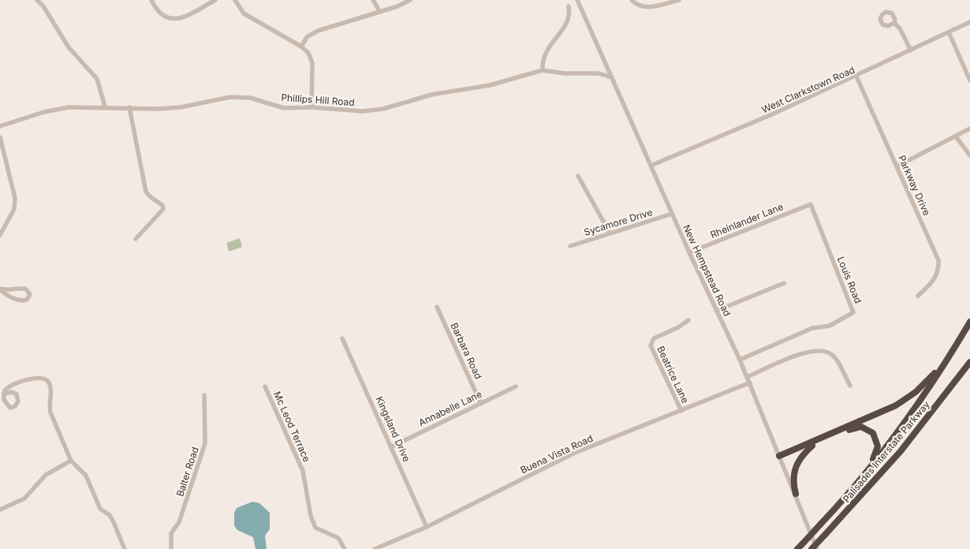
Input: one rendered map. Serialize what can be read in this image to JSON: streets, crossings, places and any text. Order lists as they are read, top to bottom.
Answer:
{
  "streets": {
    "highway": ["Palisades Interstate Parkway"],
    "street": [
      "West Clarkstown Road",
      "Phillips Hill Road",
      "Parkway Drive",
      "Rheinlander Lane",
      "Sycamore Drive",
      "New Hempstead Road",
      "Louis Road",
      "Barbara Road",
      "Beatrice Lane",
      "Annabelle Lane",
      "Mc Leod Terrace",
      "Kingsland Drive",
      "Buena Vista Road",
      "Balter Road"
    ]
  },
  "crossings": [
    ["West Clarkstown Road", "Parkway Drive"],
    ["West Clarkstown Road", "New Hempstead Road"],
    ["Phillips Hill Road", "New Hempstead Road"],
    ["Rheinlander Lane", "New Hempstead Road"],
    ["Rheinlander Lane", "Louis Road"],
    ["Sycamore Drive", "New Hempstead Road"],
    ["New Hempstead Road", "Louis Road"],
    ["New Hempstead Road", "Buena Vista Road"],
    ["Barbara Road", "Annabelle Lane"],
    ["Beatrice Lane", "Buena Vista Road"],
    ["Annabelle Lane", "Kingsland Drive"],
    ["Kingsland Drive", "Buena Vista Road"]
  ]
}
